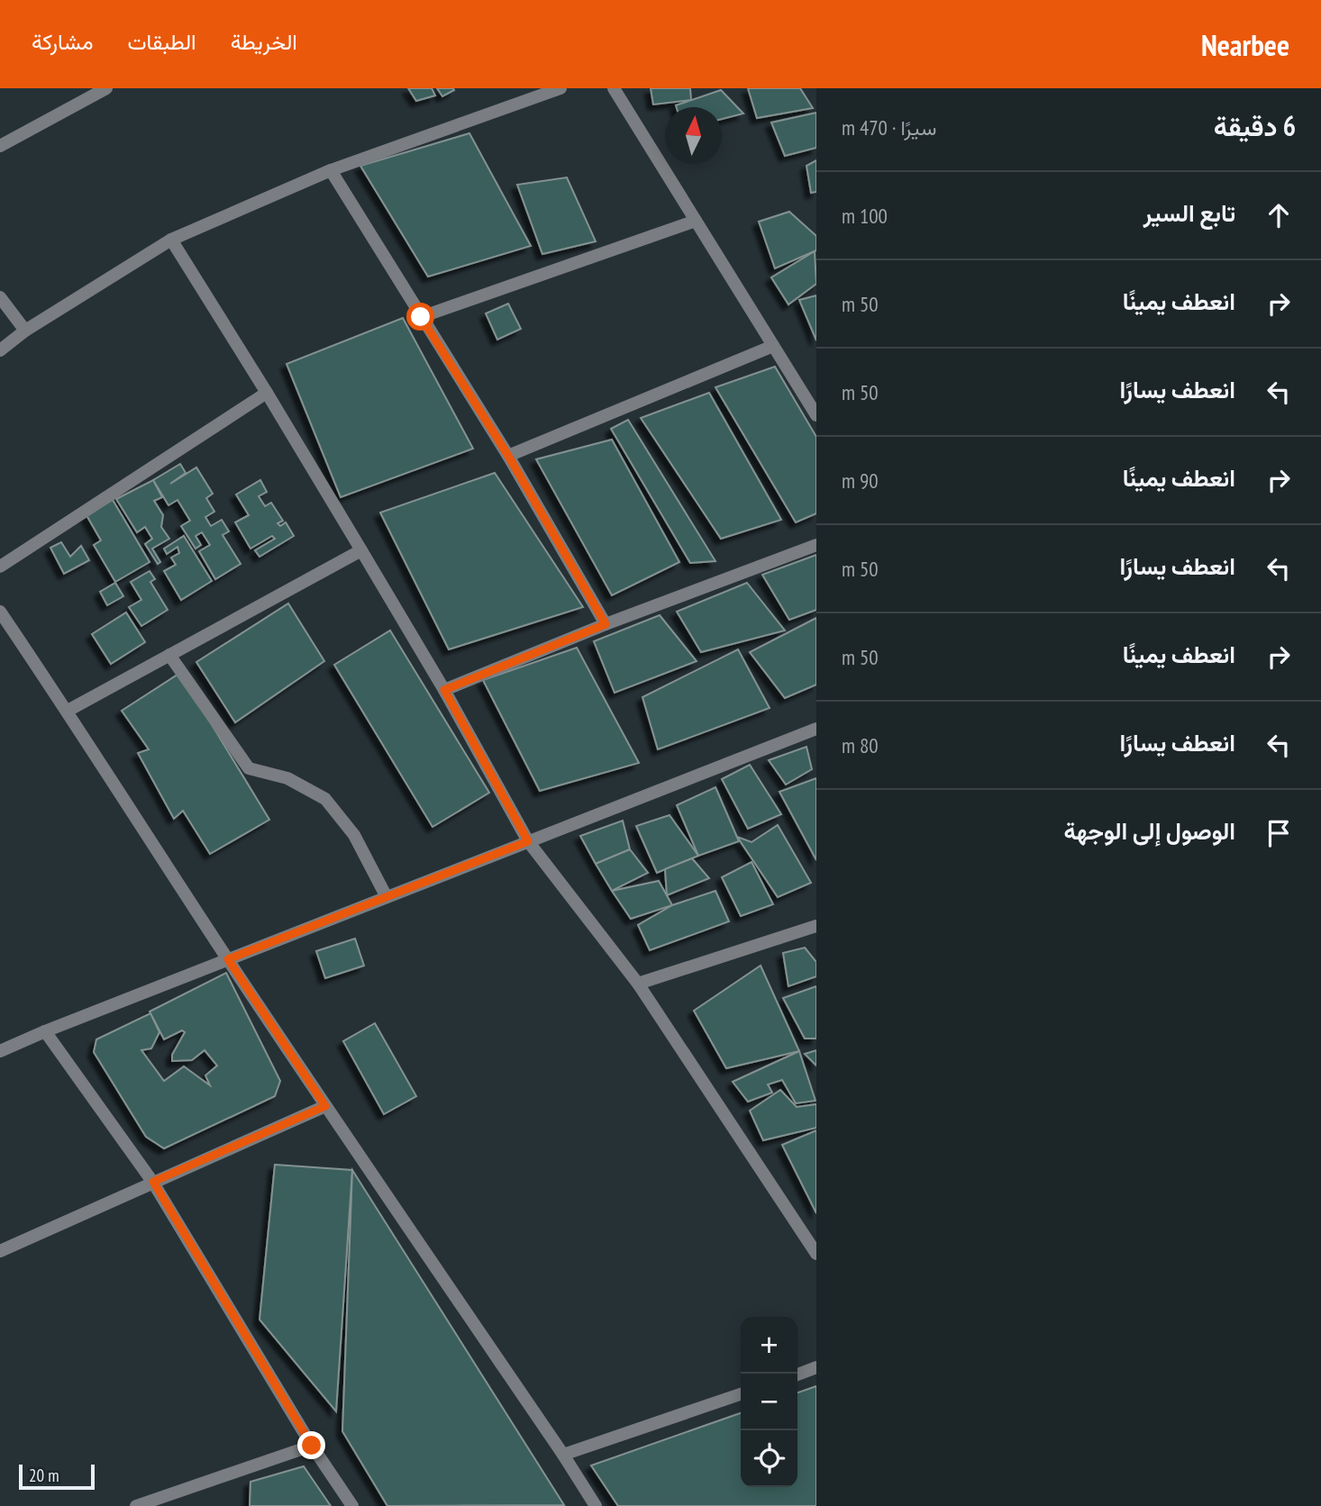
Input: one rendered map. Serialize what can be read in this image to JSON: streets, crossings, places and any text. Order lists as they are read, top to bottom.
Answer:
{
  "scale_bar": "20 m",
  "north": "top",
  "page": {
    "header": "Nearbee",
    "nav": ["الخريطة", "الطبقات", "مشاركة"],
    "heading": ["6 دقيقة", "سيرًا · 470 m"],
    "list": [
      ["تابع السير", "100 m"],
      ["انعطف يمينًا", "50 m"],
      ["انعطف يسارًا", "50 m"],
      ["انعطف يمينًا", "90 m"],
      ["انعطف يسارًا", "50 m"],
      ["انعطف يمينًا", "50 m"],
      ["انعطف يسارًا", "80 m"],
      "الوصول إلى الوجهة"
    ],
    "map_buttons": ["+", "−"],
    "scale": "20 m"
  }
}
